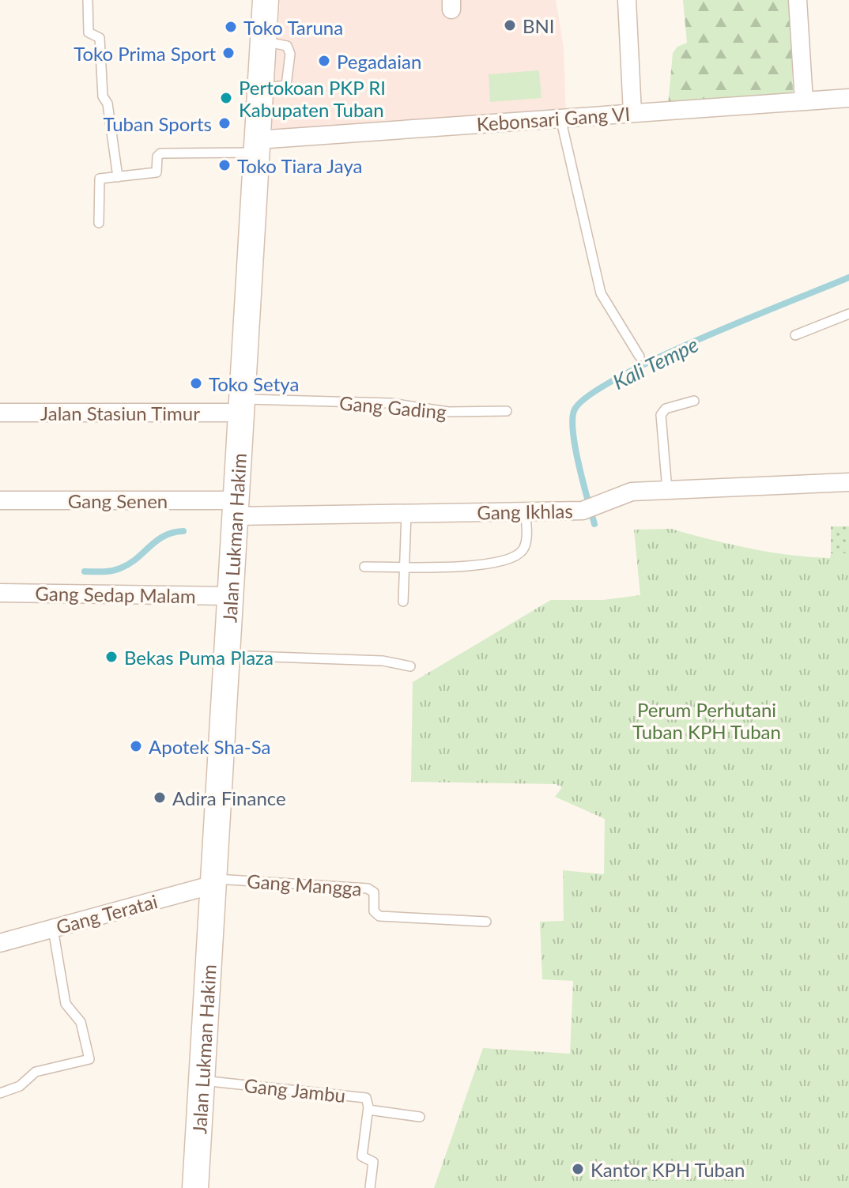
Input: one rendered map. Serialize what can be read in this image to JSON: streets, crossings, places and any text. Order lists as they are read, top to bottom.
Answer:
{
  "streets": {
    "main road": ["Jalan Lukman Hakim"],
    "street": [
      "Kebonsari Gang VI",
      "Jalan Stasiun Timur",
      "Gang Senen",
      "Gang Ikhlas",
      "Gang Sedap Malam",
      "Gang Teratai"
    ],
    "lane": ["Gang Gading", "Gang Mangga", "Gang Jambu"]
  },
  "crossings": [
    ["Kebonsari Gang VI", "Jalan Lukman Hakim"],
    ["Gang Gading", "Jalan Stasiun Timur"],
    ["Gang Gading", "Jalan Lukman Hakim"],
    ["Jalan Stasiun Timur", "Jalan Lukman Hakim"],
    ["Gang Senen", "Gang Ikhlas"],
    ["Gang Senen", "Jalan Lukman Hakim"],
    ["Gang Ikhlas", "Jalan Lukman Hakim"],
    ["Jalan Lukman Hakim", "Gang Sedap Malam"],
    ["Jalan Lukman Hakim", "Gang Mangga"],
    ["Jalan Lukman Hakim", "Gang Teratai"],
    ["Jalan Lukman Hakim", "Gang Jambu"],
    ["Gang Mangga", "Gang Teratai"]
  ],
  "water": ["Kali Tempe"],
  "parks": ["Perum Perhutani Tuban KPH Tuban"],
  "places": [
    "BNI",
    "Toko Taruna",
    "Toko Prima Sport",
    "Pegadaian",
    "Pertokoan PKP RI Kabupaten Tuban",
    "Tuban Sports",
    "Toko Tiara Jaya",
    "Toko Setya",
    "Bekas Puma Plaza",
    "Apotek Sha-Sa",
    "Adira Finance",
    "Kantor KPH Tuban"
  ]
}
